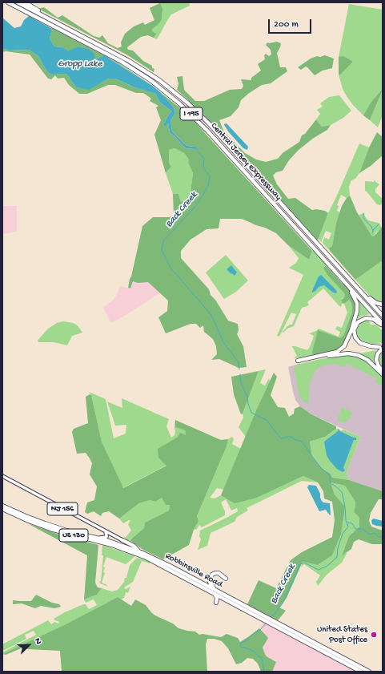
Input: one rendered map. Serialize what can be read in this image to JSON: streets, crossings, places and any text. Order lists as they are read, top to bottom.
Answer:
{
  "streets": {
    "highway": [
      "I 195",
      "Central Jersey Expressway",
      "NJ 156",
      "US 130",
      "Robbinsville Road"
    ]
  },
  "crossings": [
    ["NJ 156", "Robbinsville Road"]
  ],
  "water": ["Gropp Lake", "Back Creek"],
  "places": ["United States Post Office"],
  "scale_bar": "200 m",
  "north": "top right"
}
